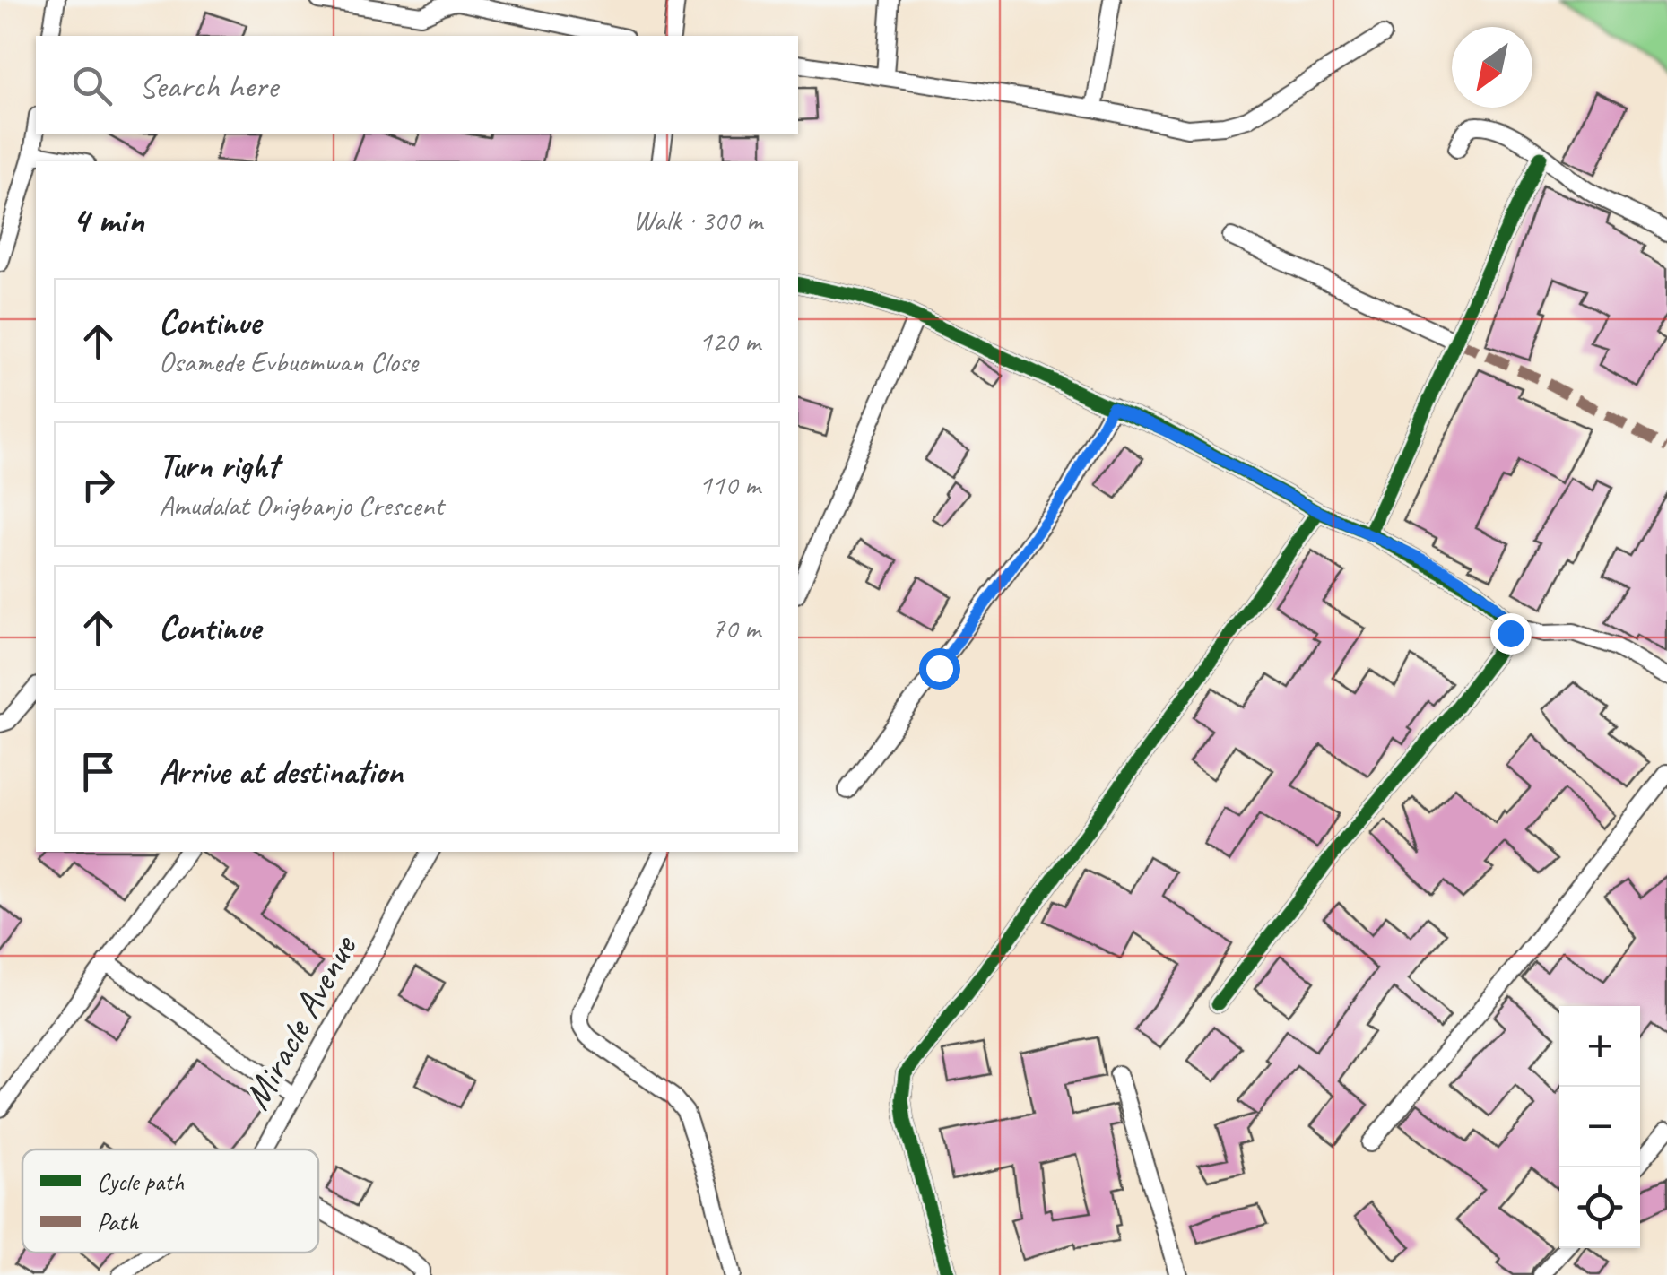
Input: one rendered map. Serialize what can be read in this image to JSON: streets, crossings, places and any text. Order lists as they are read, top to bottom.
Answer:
{
  "streets": {
    "street": ["Miracle Avenue"]
  },
  "legend": ["Cycle path", "Path"],
  "north": "bottom left",
  "page": {
    "search": "Search here",
    "heading": ["4 min", "Walk · 300 m"],
    "list": [
      ["Continue", "Osamede Evbuomwan Close", "120 m"],
      ["Turn right", "Amudalat Onigbanjo Crescent", "110 m"],
      ["Continue", "70 m"],
      "Arrive at destination"
    ],
    "map_buttons": ["+", "−"]
  }
}
